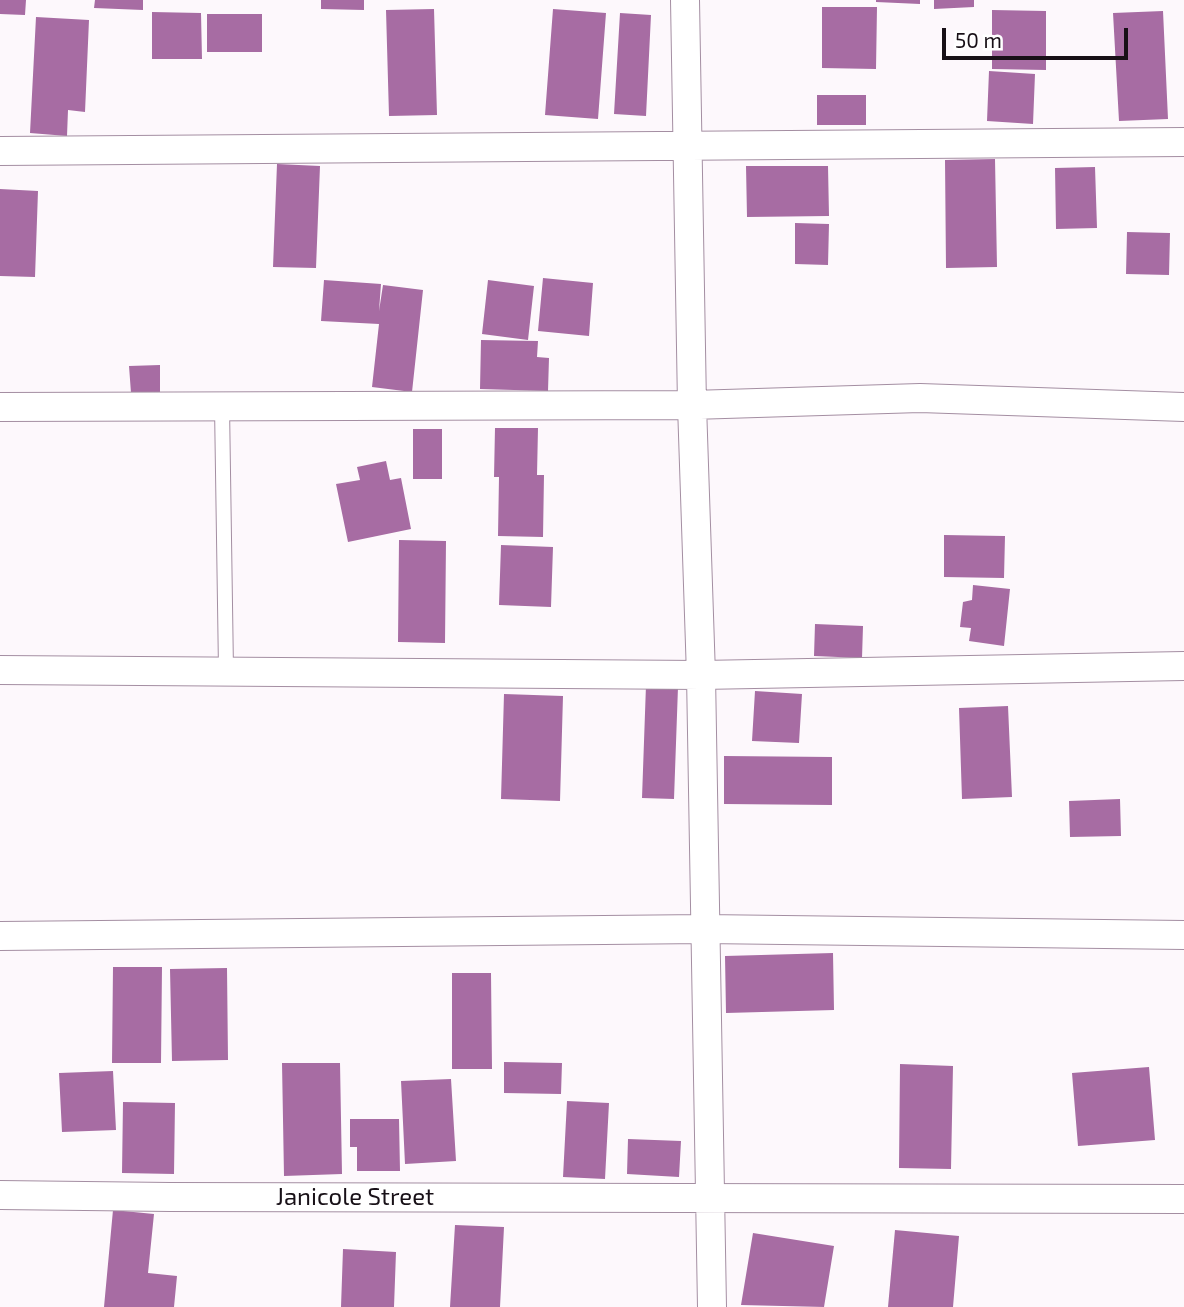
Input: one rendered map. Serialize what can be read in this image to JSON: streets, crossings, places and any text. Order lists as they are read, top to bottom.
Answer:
{
  "streets": {
    "street": ["Janicole Street"]
  },
  "scale_bar": "50 m"
}
